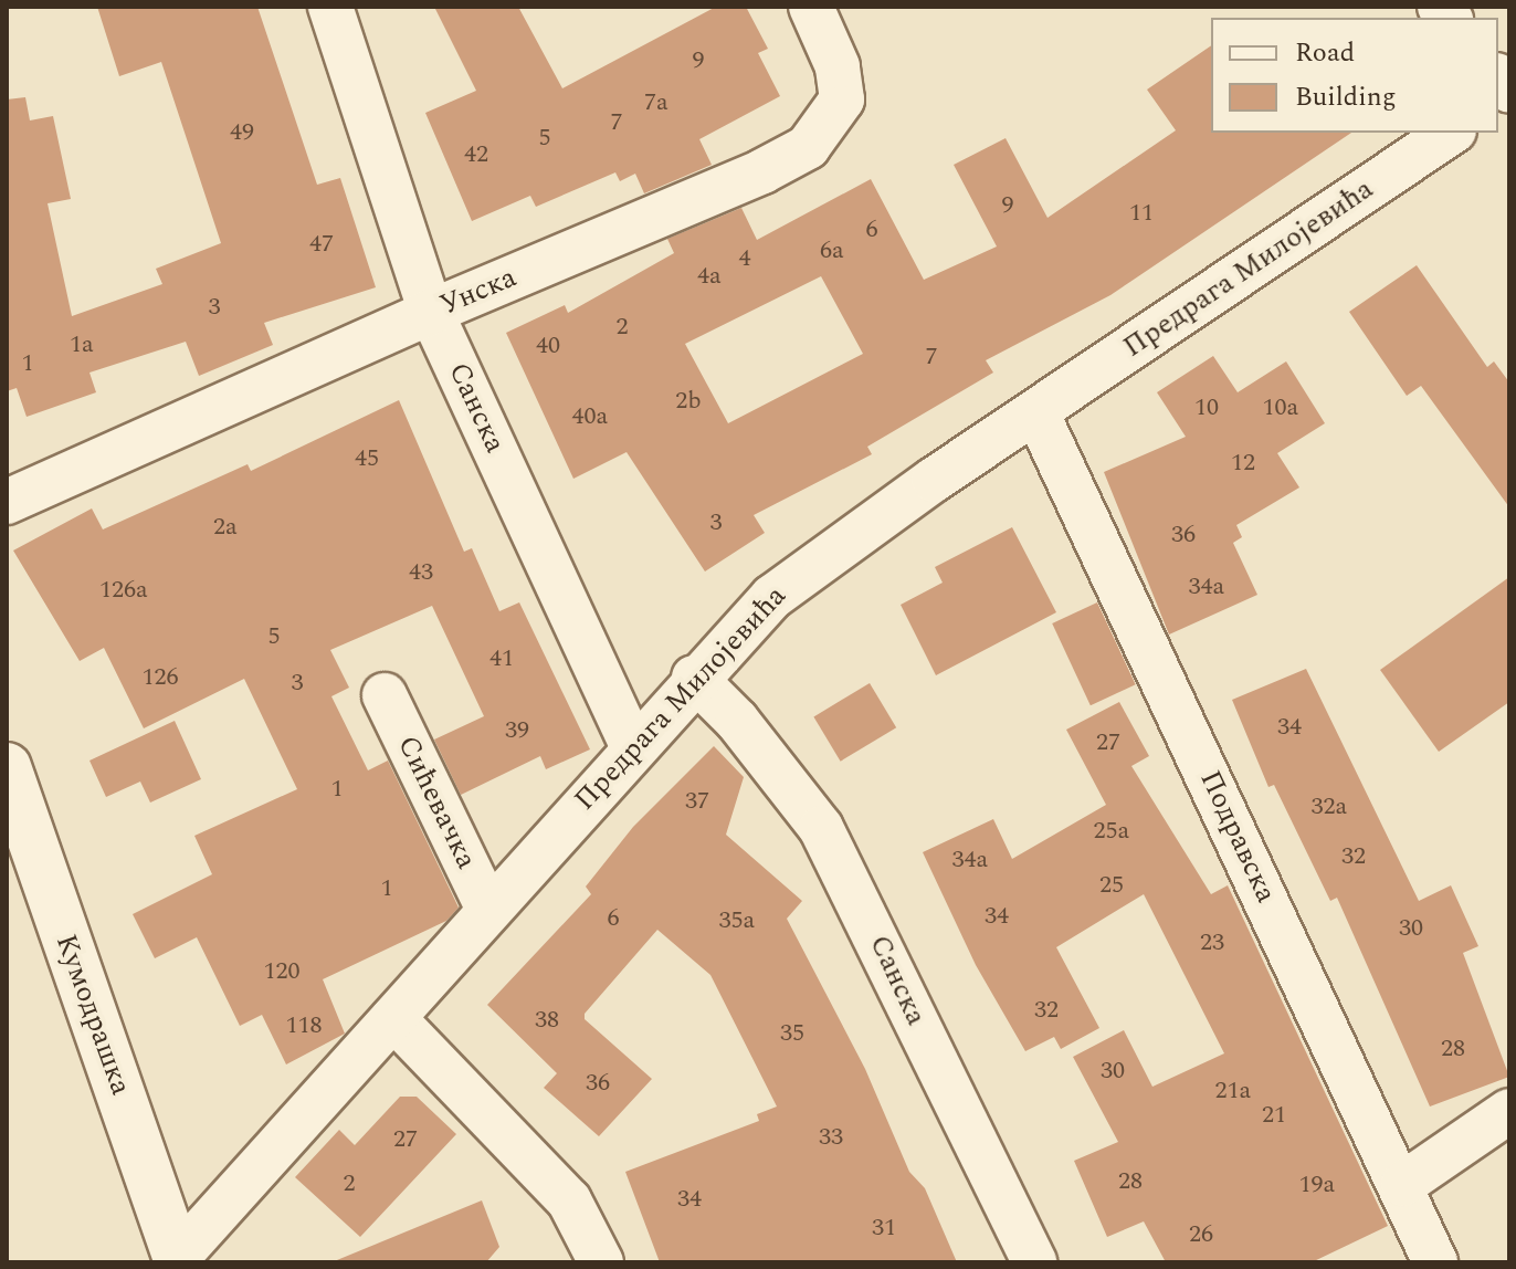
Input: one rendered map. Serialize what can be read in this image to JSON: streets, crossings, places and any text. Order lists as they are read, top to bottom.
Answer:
{
  "streets": {
    "street": [
      "Предрага Милојевића",
      "Унска",
      "Санска",
      "Сићевачка",
      "Подравска",
      "Кумодрашка"
    ]
  },
  "crossings": [
    ["Предрага Милојевића", "Санска"],
    ["Предрага Милојевића", "Сићевачка"],
    ["Предрага Милојевића", "Подравска"],
    ["Предрага Милојевића", "Кумодрашка"],
    ["Унска", "Санска"]
  ],
  "house_numbers": [
    "9",
    "7a",
    "7",
    "49",
    "5",
    "42",
    "9",
    "11",
    "6",
    "47",
    "6a",
    "4",
    "4a",
    "3",
    "2",
    "1a",
    "40",
    "7",
    "1",
    "2b",
    "10",
    "10a",
    "40a",
    "45",
    "12",
    "3",
    "2a",
    "36",
    "43",
    "34a",
    "126a",
    "5",
    "41",
    "126",
    "3",
    "34",
    "39",
    "27",
    "1",
    "37",
    "32a",
    "25a",
    "32",
    "34a",
    "25",
    "1",
    "34",
    "6",
    "35a",
    "30",
    "23",
    "120",
    "32",
    "38",
    "118",
    "35",
    "28",
    "30",
    "36",
    "21a",
    "21",
    "33",
    "27",
    "28",
    "2",
    "19a",
    "34",
    "31",
    "26"
  ],
  "legend": ["Road", "Building"]
}
